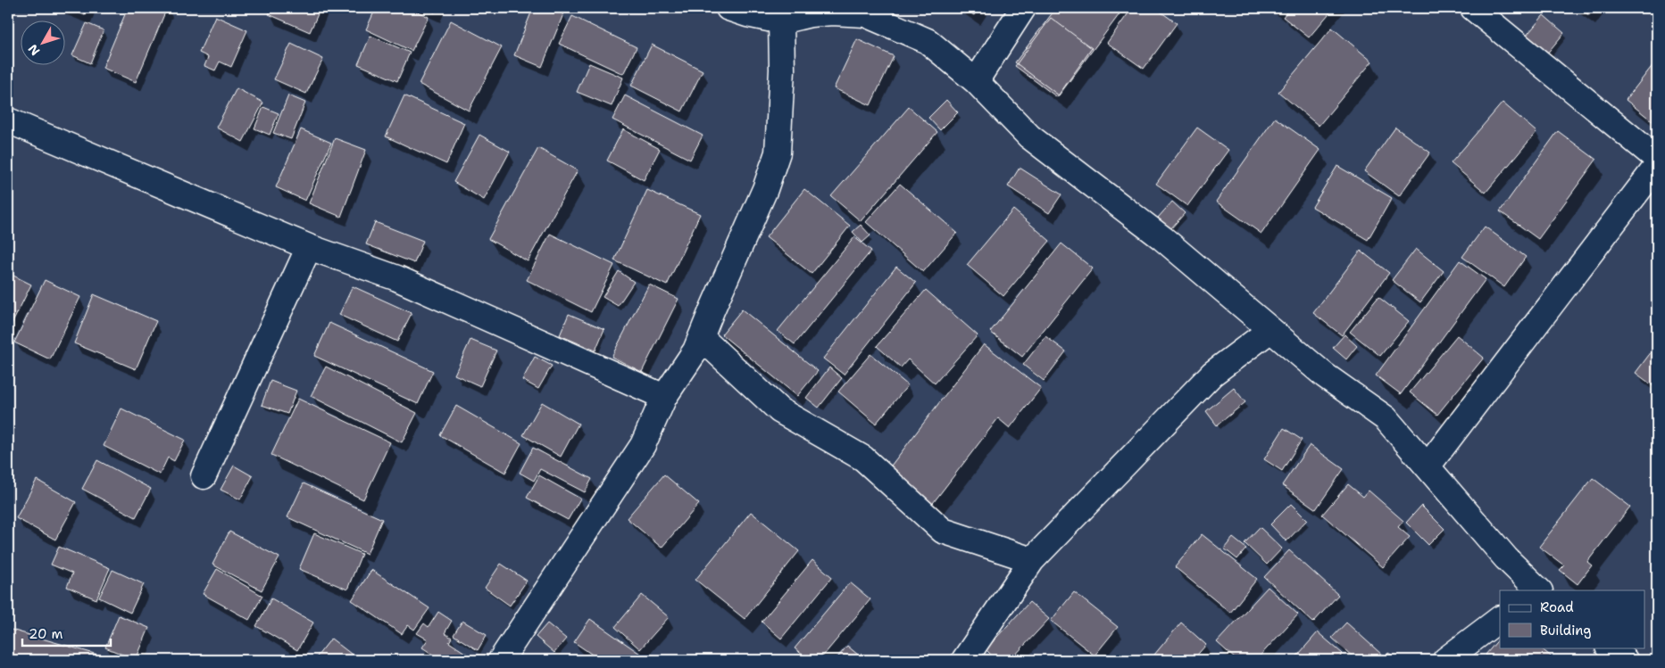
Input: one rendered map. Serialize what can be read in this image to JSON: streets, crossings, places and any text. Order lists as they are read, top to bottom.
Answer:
{
  "legend": ["Road", "Building"],
  "scale_bar": "20 m",
  "north": "bottom left"
}
